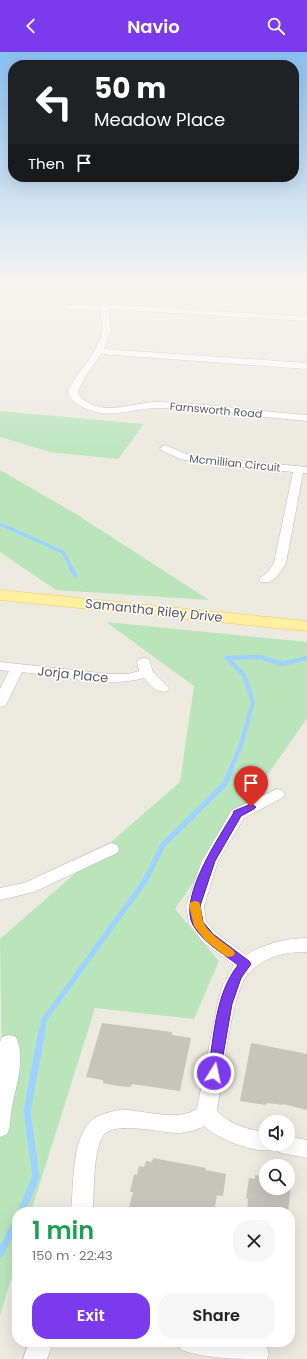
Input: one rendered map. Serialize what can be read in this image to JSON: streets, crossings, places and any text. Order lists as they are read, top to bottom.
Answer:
{
  "streets": {
    "main road": ["Samantha Riley Drive"],
    "street": ["Farnsworth Road", "Mcmillian Circuit", "Jorja Place"]
  },
  "page": {
    "header": "Navio",
    "turn": ["50 m", "Meadow Place"],
    "then": "Then",
    "heading": ["1 min", "150 m · 22:43"],
    "buttons": ["Exit", "Share"]
  }
}
